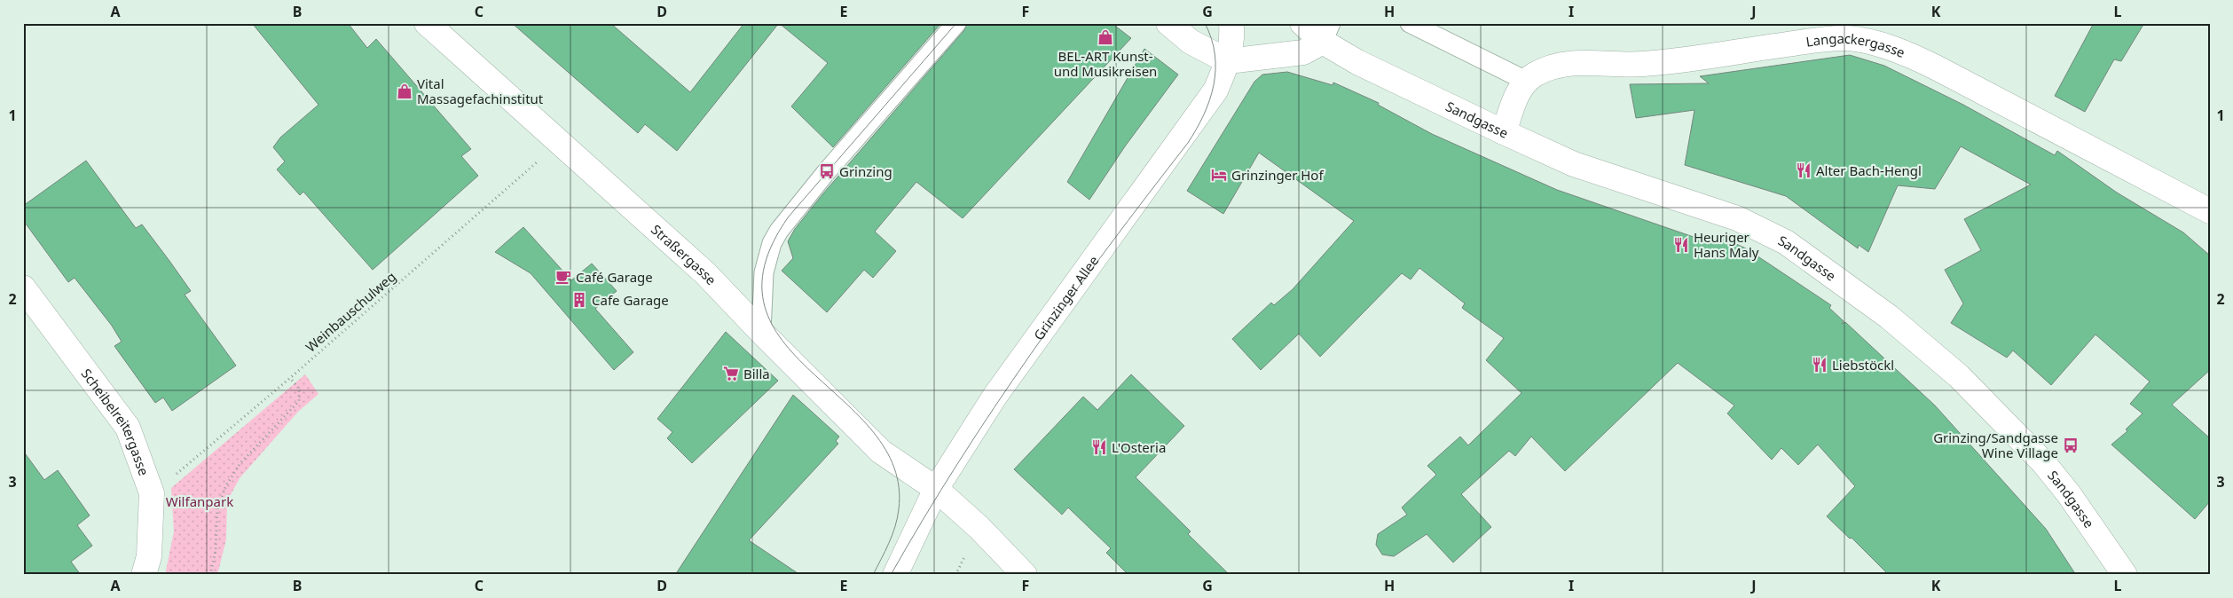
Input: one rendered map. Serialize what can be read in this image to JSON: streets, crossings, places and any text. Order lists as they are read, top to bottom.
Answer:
{
  "streets": {
    "street": [
      "Langackergasse",
      "Sandgasse",
      "Straßergasse",
      "Grinzinger Allee",
      "Scheibelreitergasse"
    ],
    "path": ["Weinbauschulweg"]
  },
  "crossings": [
    ["Straßergasse", "Grinzinger Allee"],
    ["Straßergasse", "Weinbauschulweg"],
    ["Weinbauschulweg", "Scheibelreitergasse"]
  ],
  "parks": ["Wilfanpark"],
  "places": {
    "shop": ["BEL-ART Kunst- und Musikreisen", "Vital Massagefachinstitut"],
    "restaurant": [
      "Alter Bach-Hengl",
      "Heuriger Hans Maly",
      "Liebstöckl",
      "L'Osteria"
    ],
    "bus stop": ["Grinzing", "Grinzing/Sandgasse Wine Village"],
    "hotel": ["Grinzinger Hof"],
    "cafe": ["Café Garage"],
    "building": ["Cafe Garage"],
    "supermarket": ["Billa"]
  },
  "grid": {
    "columns": [
      "A",
      "B",
      "C",
      "D",
      "E",
      "F",
      "G",
      "H",
      "I",
      "J",
      "K",
      "L"
    ],
    "rows": ["1", "2", "3"]
  }
}
